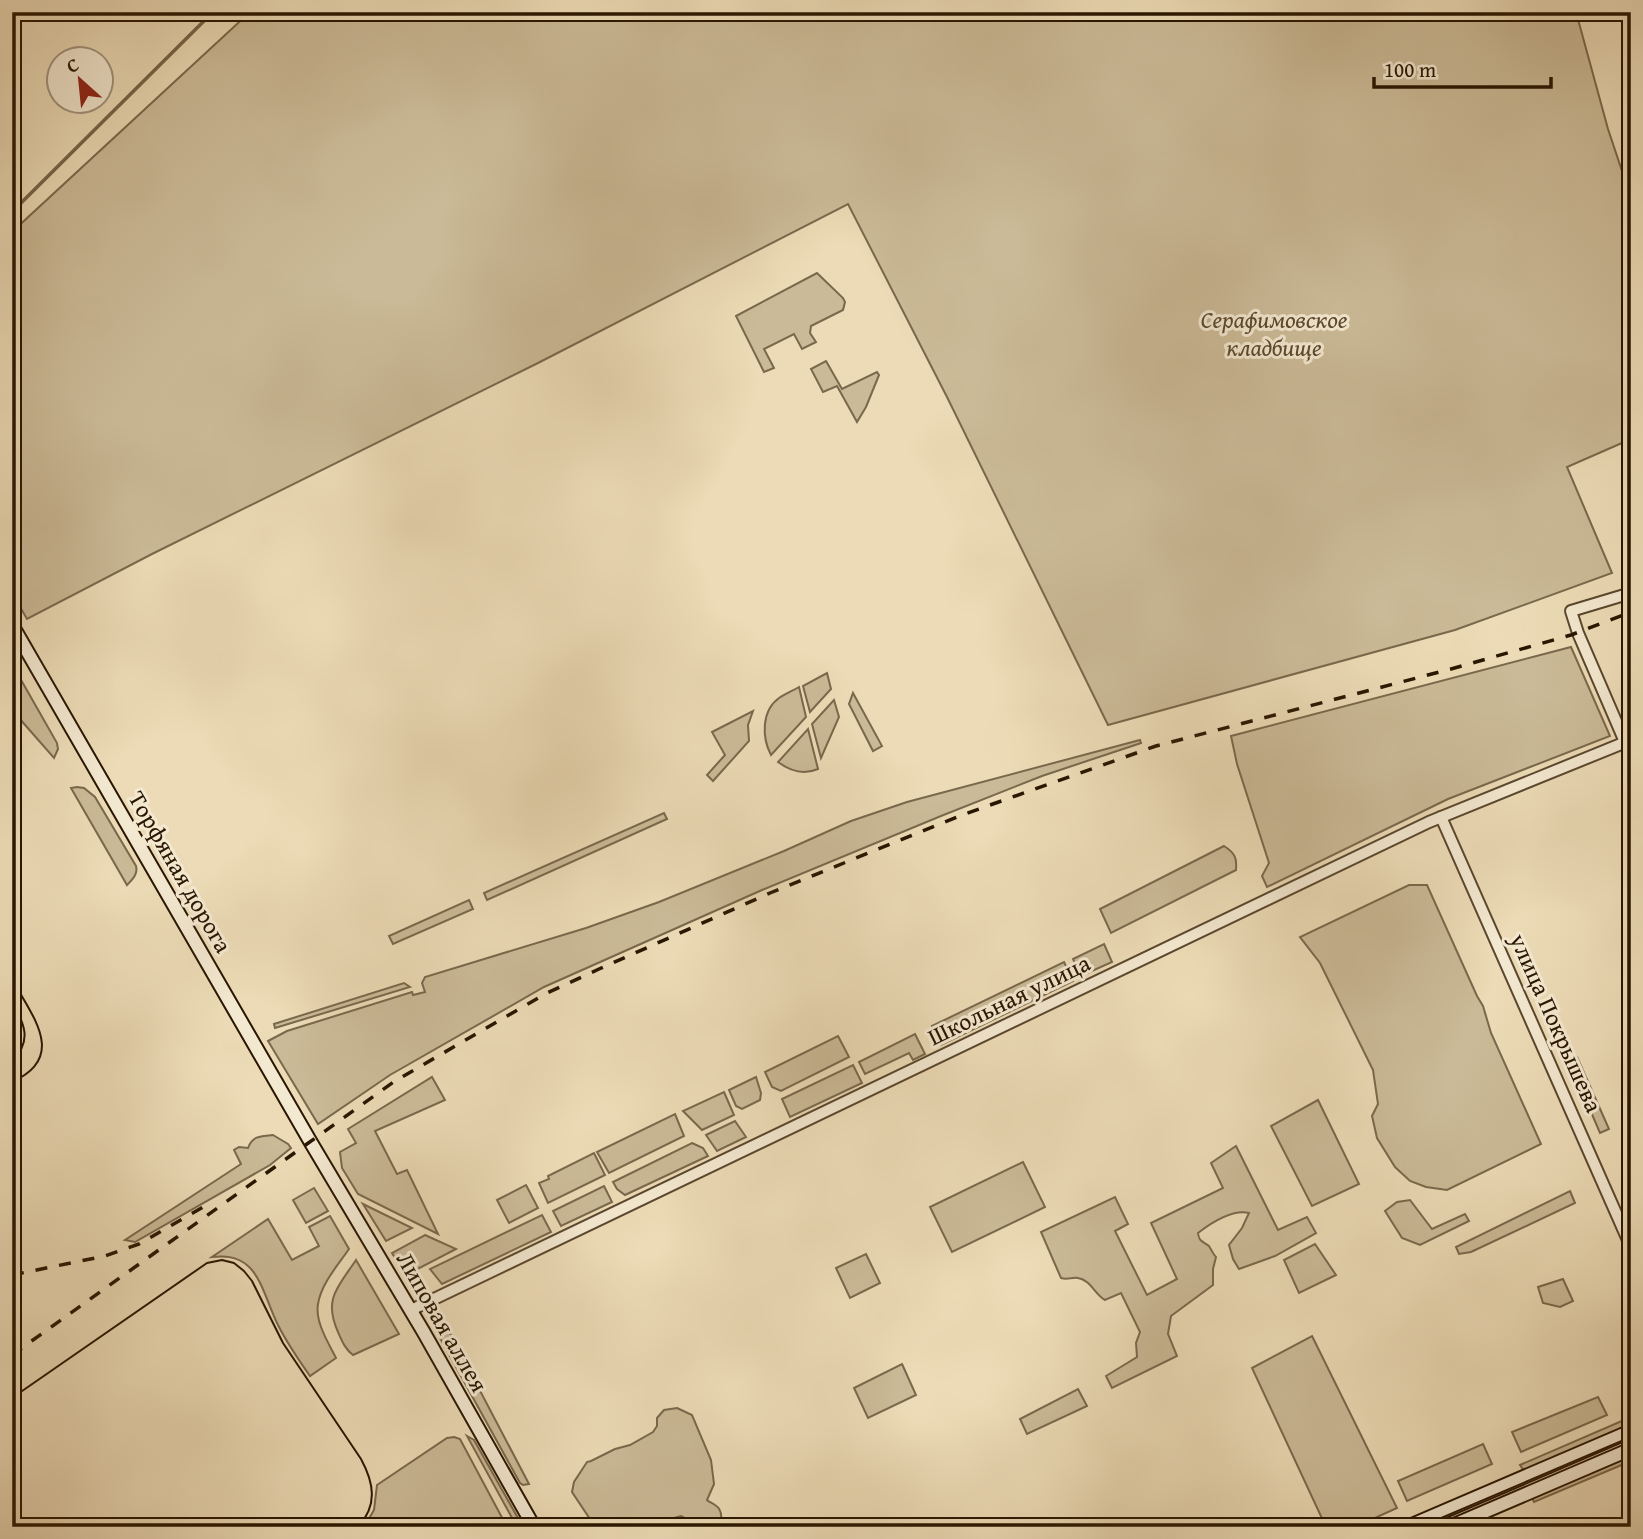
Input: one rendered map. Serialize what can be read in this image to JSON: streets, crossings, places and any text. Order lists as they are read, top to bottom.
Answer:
{
  "streets": {
    "main road": ["Торфяная дорога", "Липовая аллея"],
    "street": ["Школьная улица", "улица Покрышева"]
  },
  "crossings": [
    ["Торфяная дорога", "Липовая аллея"],
    ["Школьная улица", "улица Покрышева"],
    ["Школьная улица", "Липовая аллея"]
  ],
  "parks": ["Серафимовское кладбище"],
  "scale_bar": "100 m",
  "north": "top left"
}
